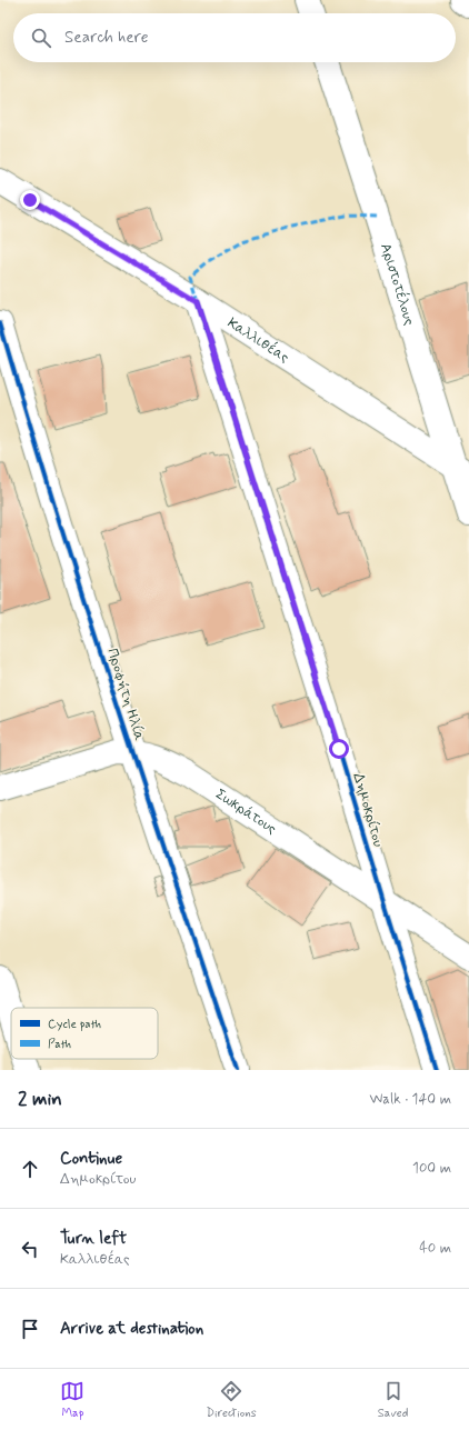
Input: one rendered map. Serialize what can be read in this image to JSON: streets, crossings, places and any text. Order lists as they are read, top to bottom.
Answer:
{
  "streets": {
    "street": [
      "Αριστοτέλους",
      "Καλλιθέας",
      "Προφήτη Ηλία",
      "Δημοκρίτου",
      "Σωκράτους"
    ]
  },
  "crossings": [
    ["Αριστοτέλους", "Καλλιθέας"],
    ["Καλλιθέας", "Δημοκρίτου"],
    ["Προφήτη Ηλία", "Σωκράτους"],
    ["Δημοκρίτου", "Σωκράτους"]
  ],
  "legend": ["Cycle path", "Path"],
  "page": {
    "search": "Search here",
    "heading": ["2 min", "Walk · 140 m"],
    "list": [
      ["Continue", "Δημοκρίτου", "100 m"],
      ["Turn left", "Καλλιθέας", "40 m"],
      "Arrive at destination"
    ],
    "nav": ["Map", "Directions", "Saved"]
  }
}
